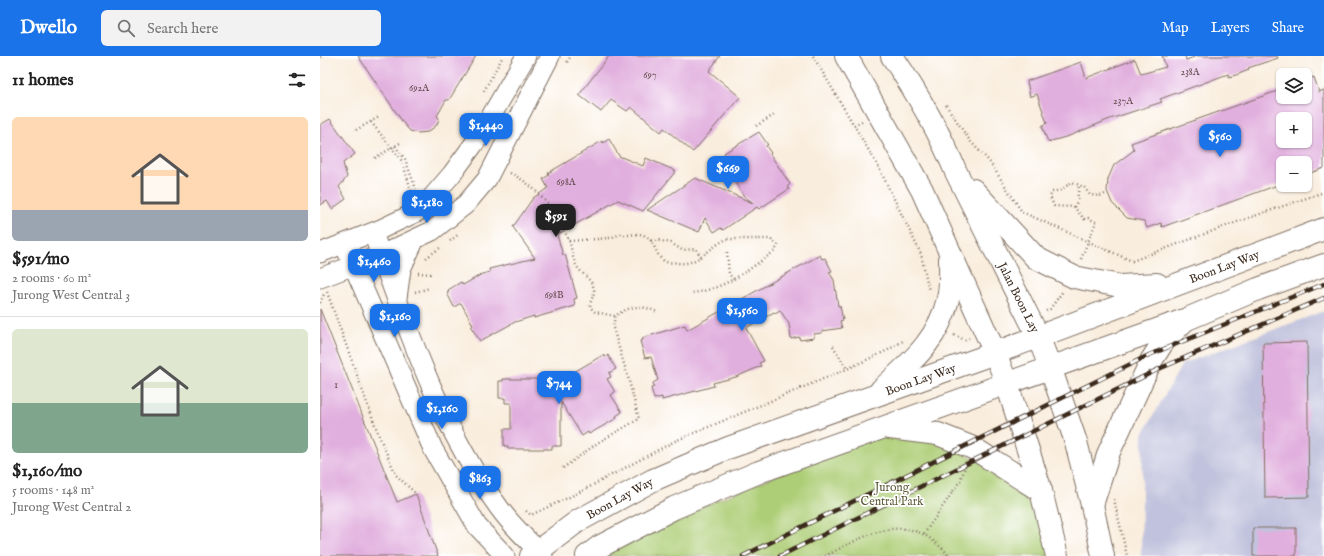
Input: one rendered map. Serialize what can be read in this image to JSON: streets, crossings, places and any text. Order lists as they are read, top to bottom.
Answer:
{
  "streets": {
    "main road": ["Boon Lay Way", "Jalan Boon Lay"]
  },
  "crossings": [
    ["Boon Lay Way", "Jalan Boon Lay"]
  ],
  "parks": ["Jurong Central Park"],
  "house_numbers": [
    "238A",
    "697",
    "692A",
    "237A",
    "698A",
    "698B",
    "1"
  ],
  "page": {
    "header": "Dwello",
    "search": "Search here",
    "nav": ["Map", "Layers", "Share"],
    "heading": "11 homes",
    "map_buttons": ["+", "−"],
    "list": [
      {
        "name": "$591/mo",
        "note": "2 rooms · 60 m² · Jurong West Central 3"
      },
      {
        "name": "$1,160/mo",
        "note": "5 rooms · 148 m² · Jurong West Central 2"
      }
    ],
    "price": [
      "$1,440",
      "$560",
      "$669",
      "$1,180",
      "$591",
      "$1,460",
      "$1,560",
      "$1,160",
      "$744",
      "$1,160",
      "$863"
    ]
  }
}
